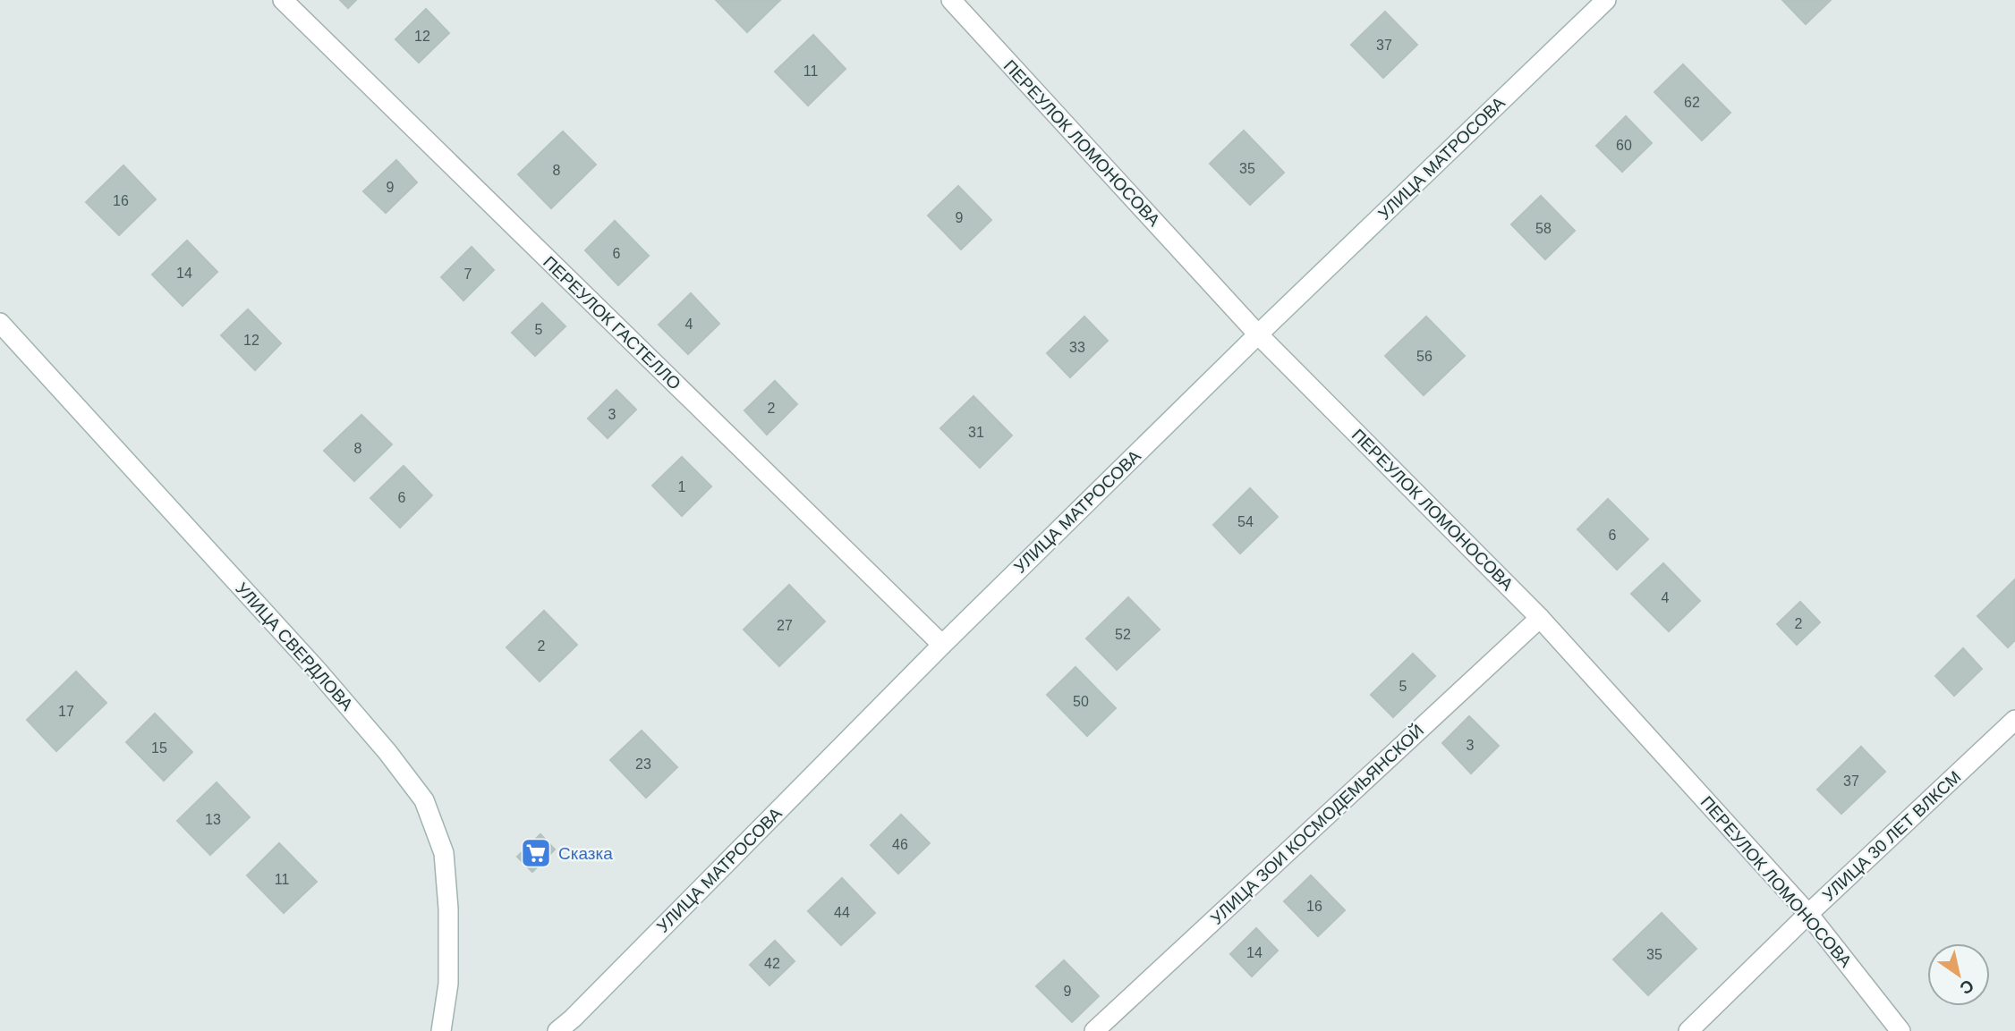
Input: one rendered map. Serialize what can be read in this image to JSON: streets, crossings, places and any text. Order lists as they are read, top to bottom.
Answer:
{
  "streets": {
    "street": [
      "ПЕРЕУЛОК ЛОМОНОСОВА",
      "УЛИЦА МАТРОСОВА",
      "ПЕРЕУЛОК ГАСТЕЛЛО",
      "УЛИЦА СВЕРДЛОВА",
      "УЛИЦА ЗОИ КОСМОДЕМЬЯНСКОЙ",
      "УЛИЦА 30 ЛЕТ ВЛКСМ"
    ]
  },
  "crossings": [
    ["ПЕРЕУЛОК ЛОМОНОСОВА", "УЛИЦА МАТРОСОВА"],
    ["ПЕРЕУЛОК ЛОМОНОСОВА", "УЛИЦА ЗОИ КОСМОДЕМЬЯНСКОЙ"],
    ["ПЕРЕУЛОК ЛОМОНОСОВА", "УЛИЦА 30 ЛЕТ ВЛКСМ"],
    ["УЛИЦА МАТРОСОВА", "ПЕРЕУЛОК ГАСТЕЛЛО"]
  ],
  "places": {
    "supermarket": ["Сказка"]
  },
  "house_numbers": [
    "12",
    "37",
    "11",
    "62",
    "60",
    "35",
    "8",
    "9",
    "16",
    "9",
    "58",
    "6",
    "14",
    "7",
    "4",
    "5",
    "12",
    "33",
    "56",
    "2",
    "3",
    "31",
    "8",
    "1",
    "6",
    "54",
    "6",
    "4",
    "2",
    "27",
    "52",
    "2",
    "5",
    "50",
    "17",
    "3",
    "15",
    "23",
    "37",
    "13",
    "46",
    "11",
    "16",
    "44",
    "14",
    "35",
    "42",
    "9"
  ],
  "north": "bottom right"
}
